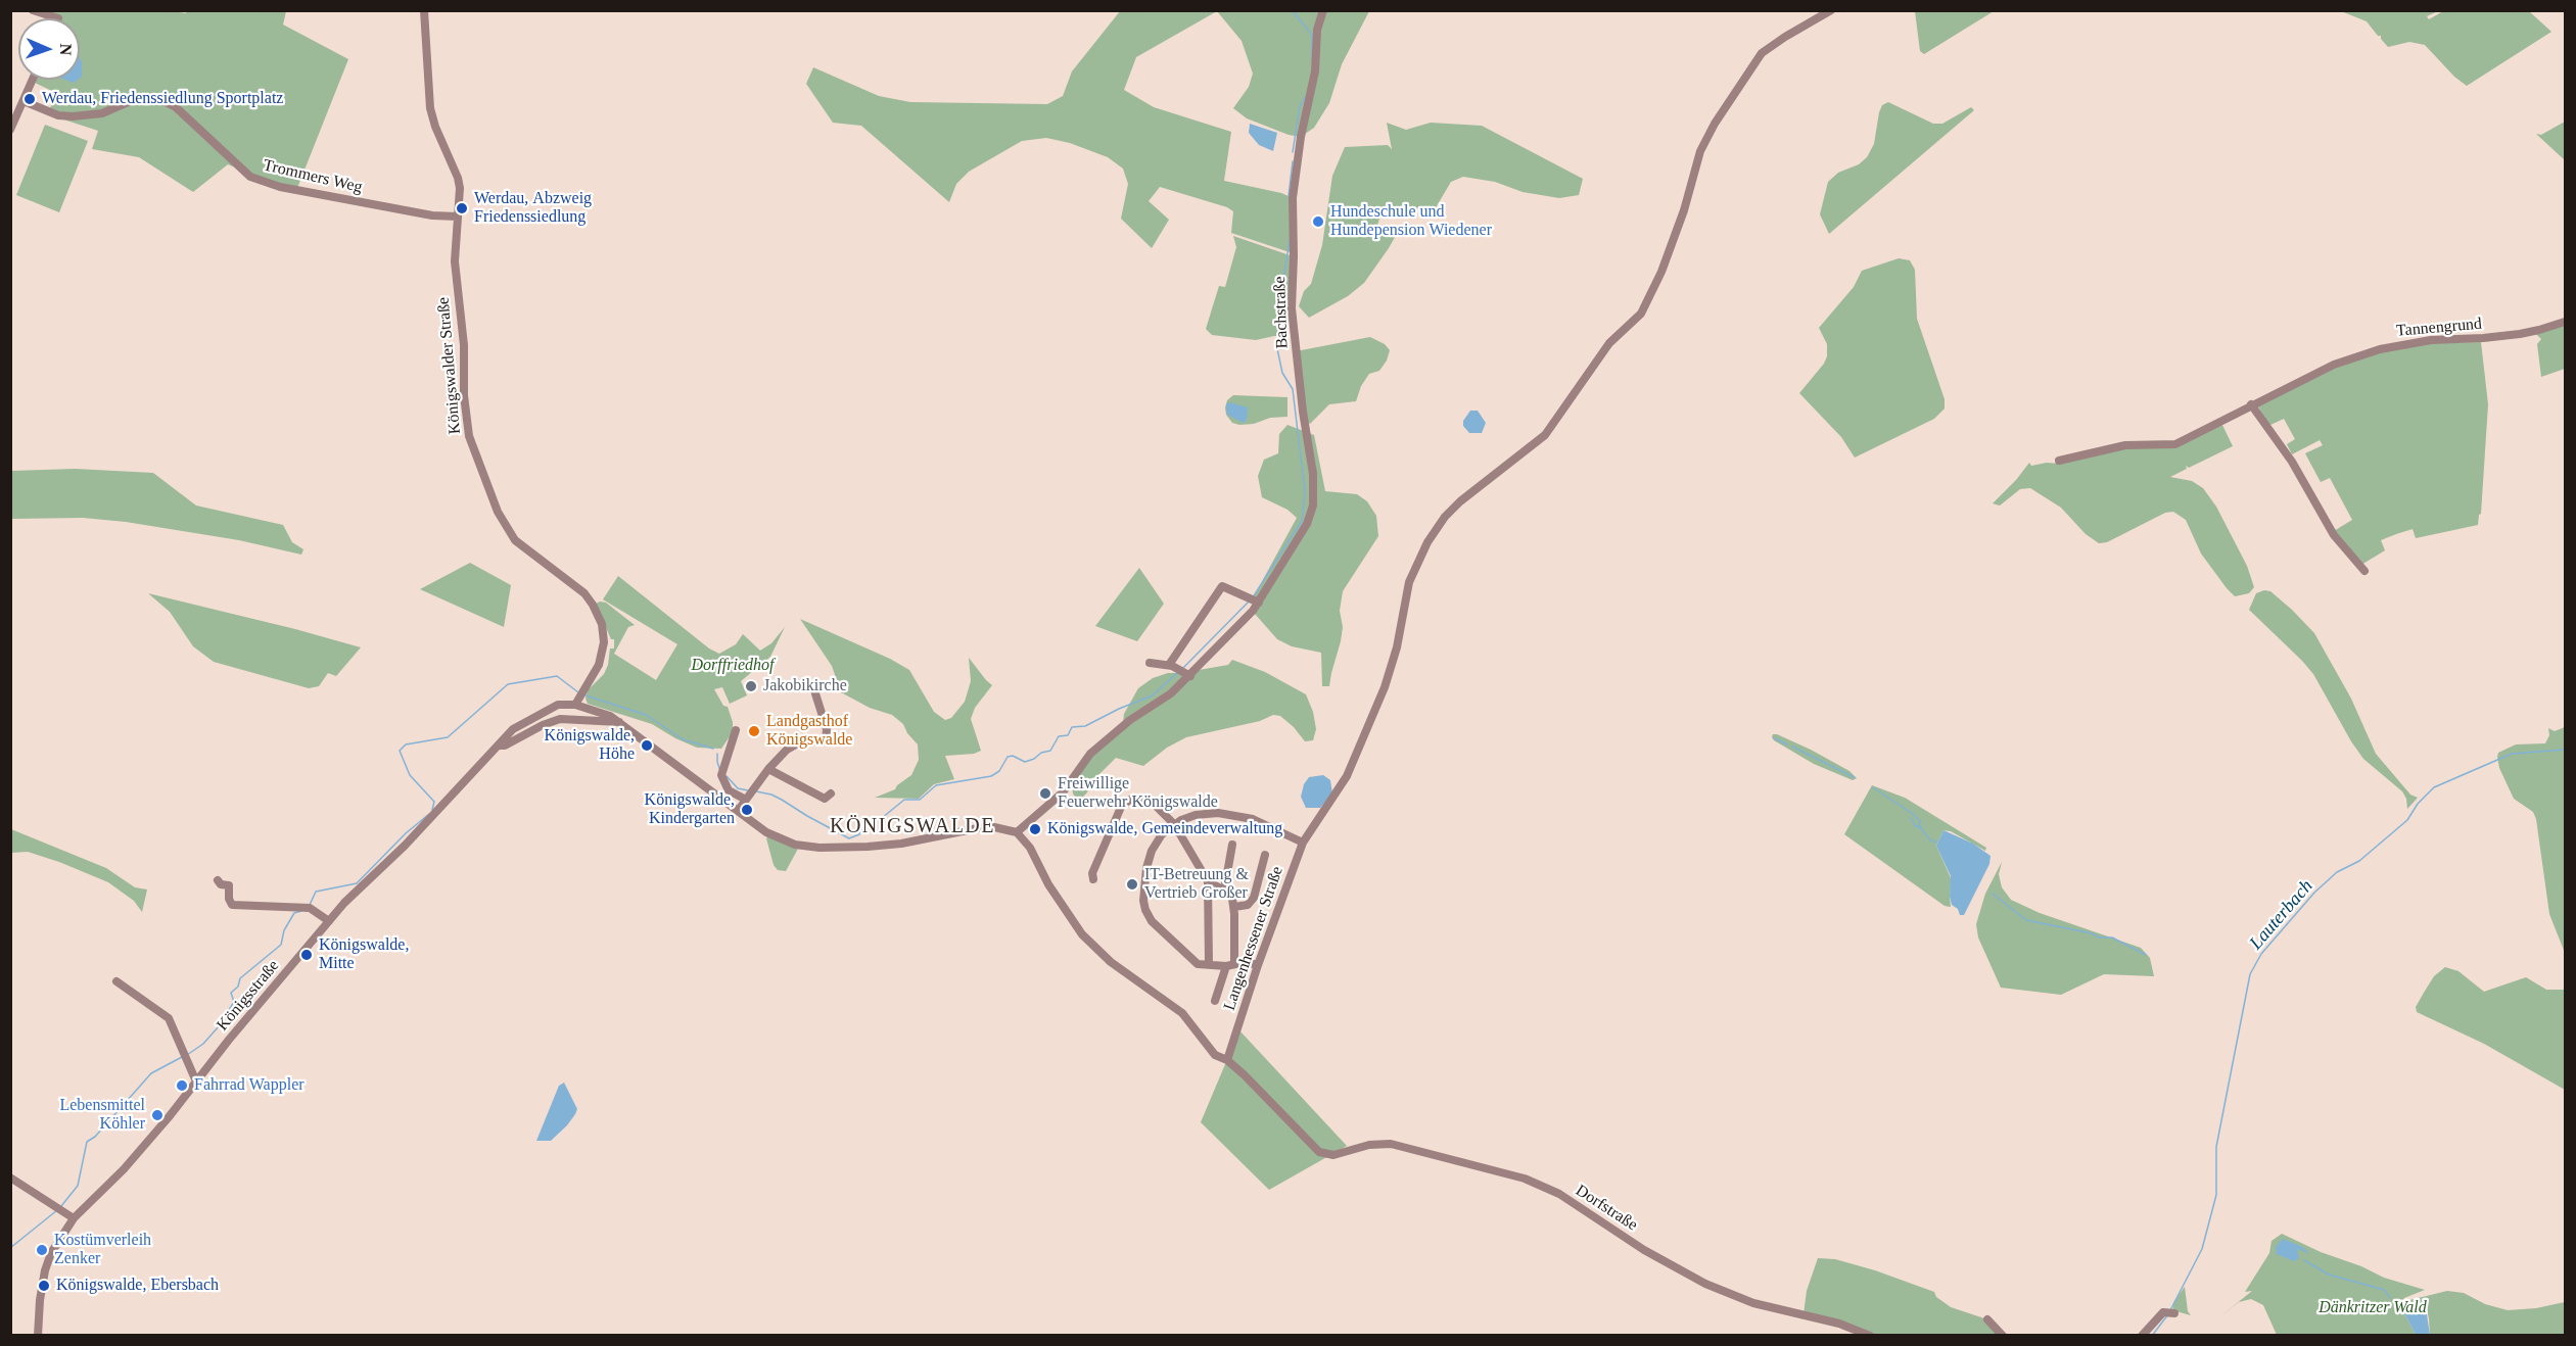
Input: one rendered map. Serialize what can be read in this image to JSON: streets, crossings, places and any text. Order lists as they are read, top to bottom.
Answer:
{
  "streets": {
    "street": [
      "Trommers Weg",
      "Bachstraße",
      "Tannengrund",
      "Königswalder Straße",
      "Langenhessener Straße",
      "Königsstraße",
      "Dorfstraße"
    ]
  },
  "crossings": [
    ["Trommers Weg", "Königswalder Straße"],
    ["Königswalder Straße", "Königsstraße"],
    ["Langenhessener Straße", "Dorfstraße"]
  ],
  "districts": ["KÖNIGSWALDE"],
  "water": ["Lauterbach"],
  "parks": ["Dorffriedhof", "Dänkritzer Wald"],
  "places": [
    "Werdau, Friedenssiedlung Sportplatz",
    "Werdau, Abzweig Friedenssiedlung",
    "Hundeschule und Hundepension Wiedener",
    "Jakobikirche",
    "Landgasthof Königswalde",
    "Königswalde, Höhe",
    "Freiwillige Feuerwehr Königswalde",
    "Königswalde, Kindergarten",
    "Königswalde, Gemeindeverwaltung",
    "IT-Betreuung & Vertrieb Großer",
    "Königswalde, Mitte",
    "Fahrrad Wappler",
    "Lebensmittel Köhler",
    "Kostümverleih Zenker",
    "Königswalde, Ebersbach"
  ],
  "north": "right"
}
